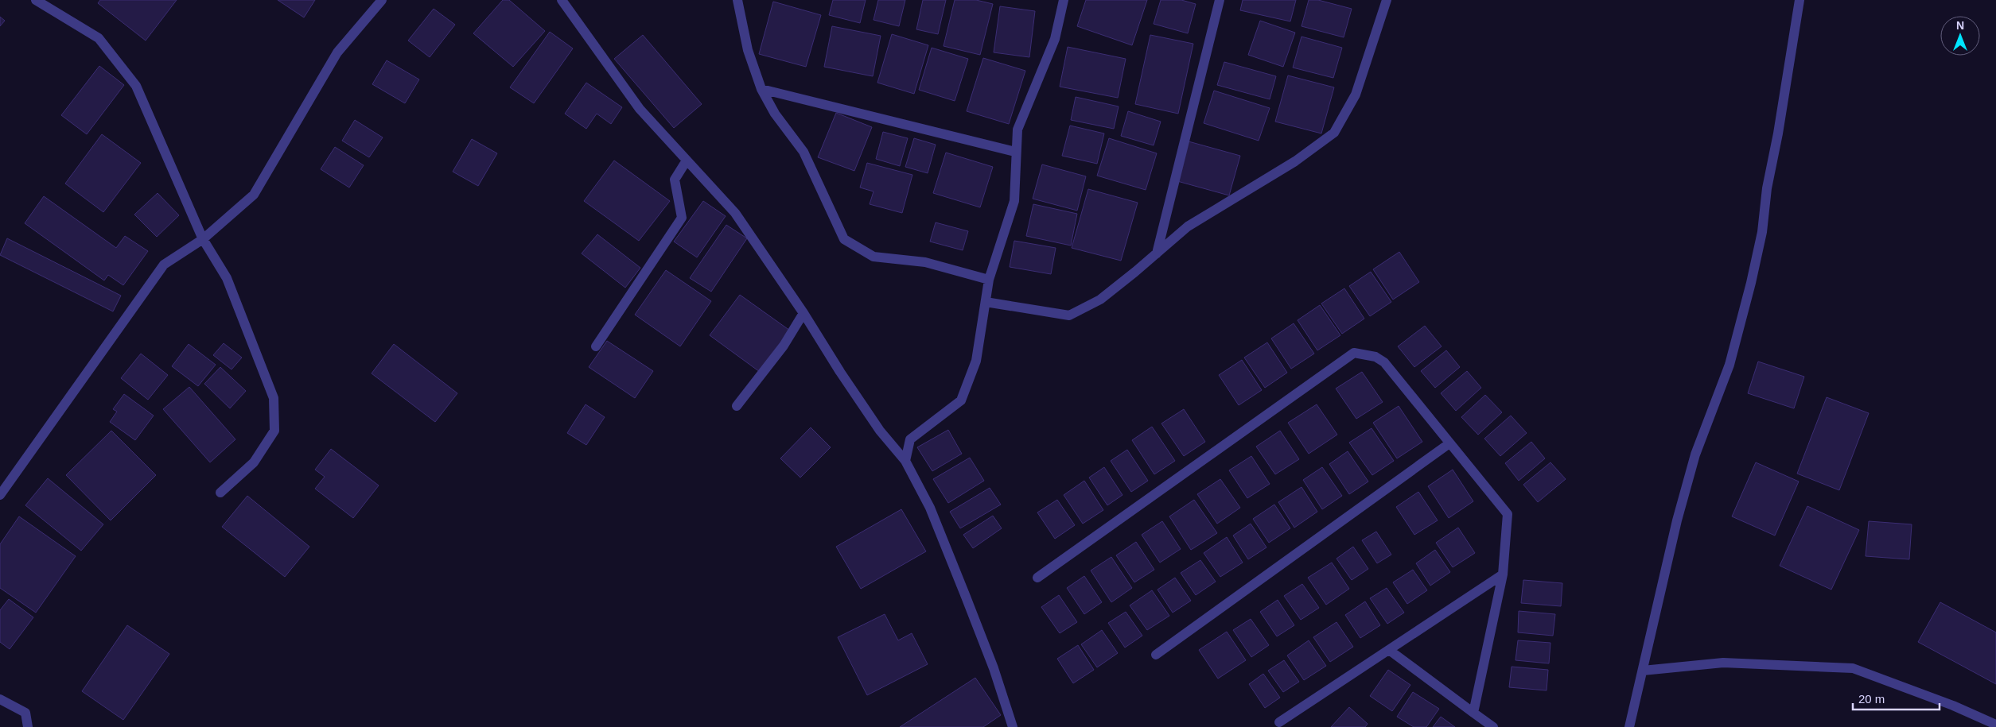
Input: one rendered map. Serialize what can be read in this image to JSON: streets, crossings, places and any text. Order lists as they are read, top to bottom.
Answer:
{
  "scale_bar": "20 m",
  "north": "top"
}
